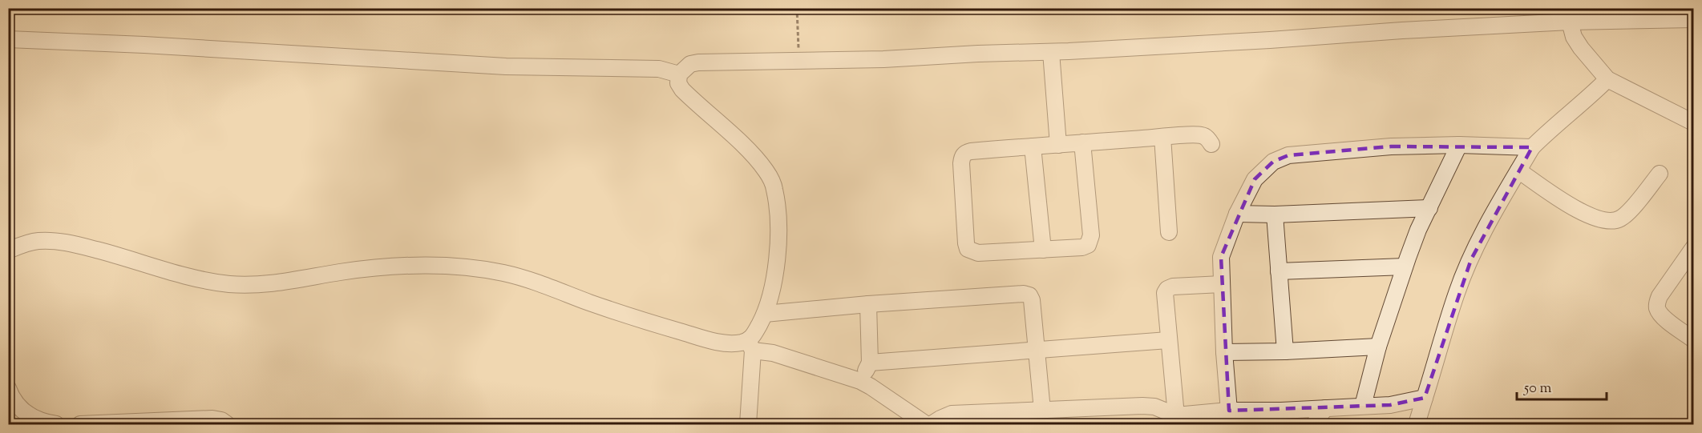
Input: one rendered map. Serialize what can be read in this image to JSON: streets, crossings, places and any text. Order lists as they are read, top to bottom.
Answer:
{
  "scale_bar": "50 m"
}
